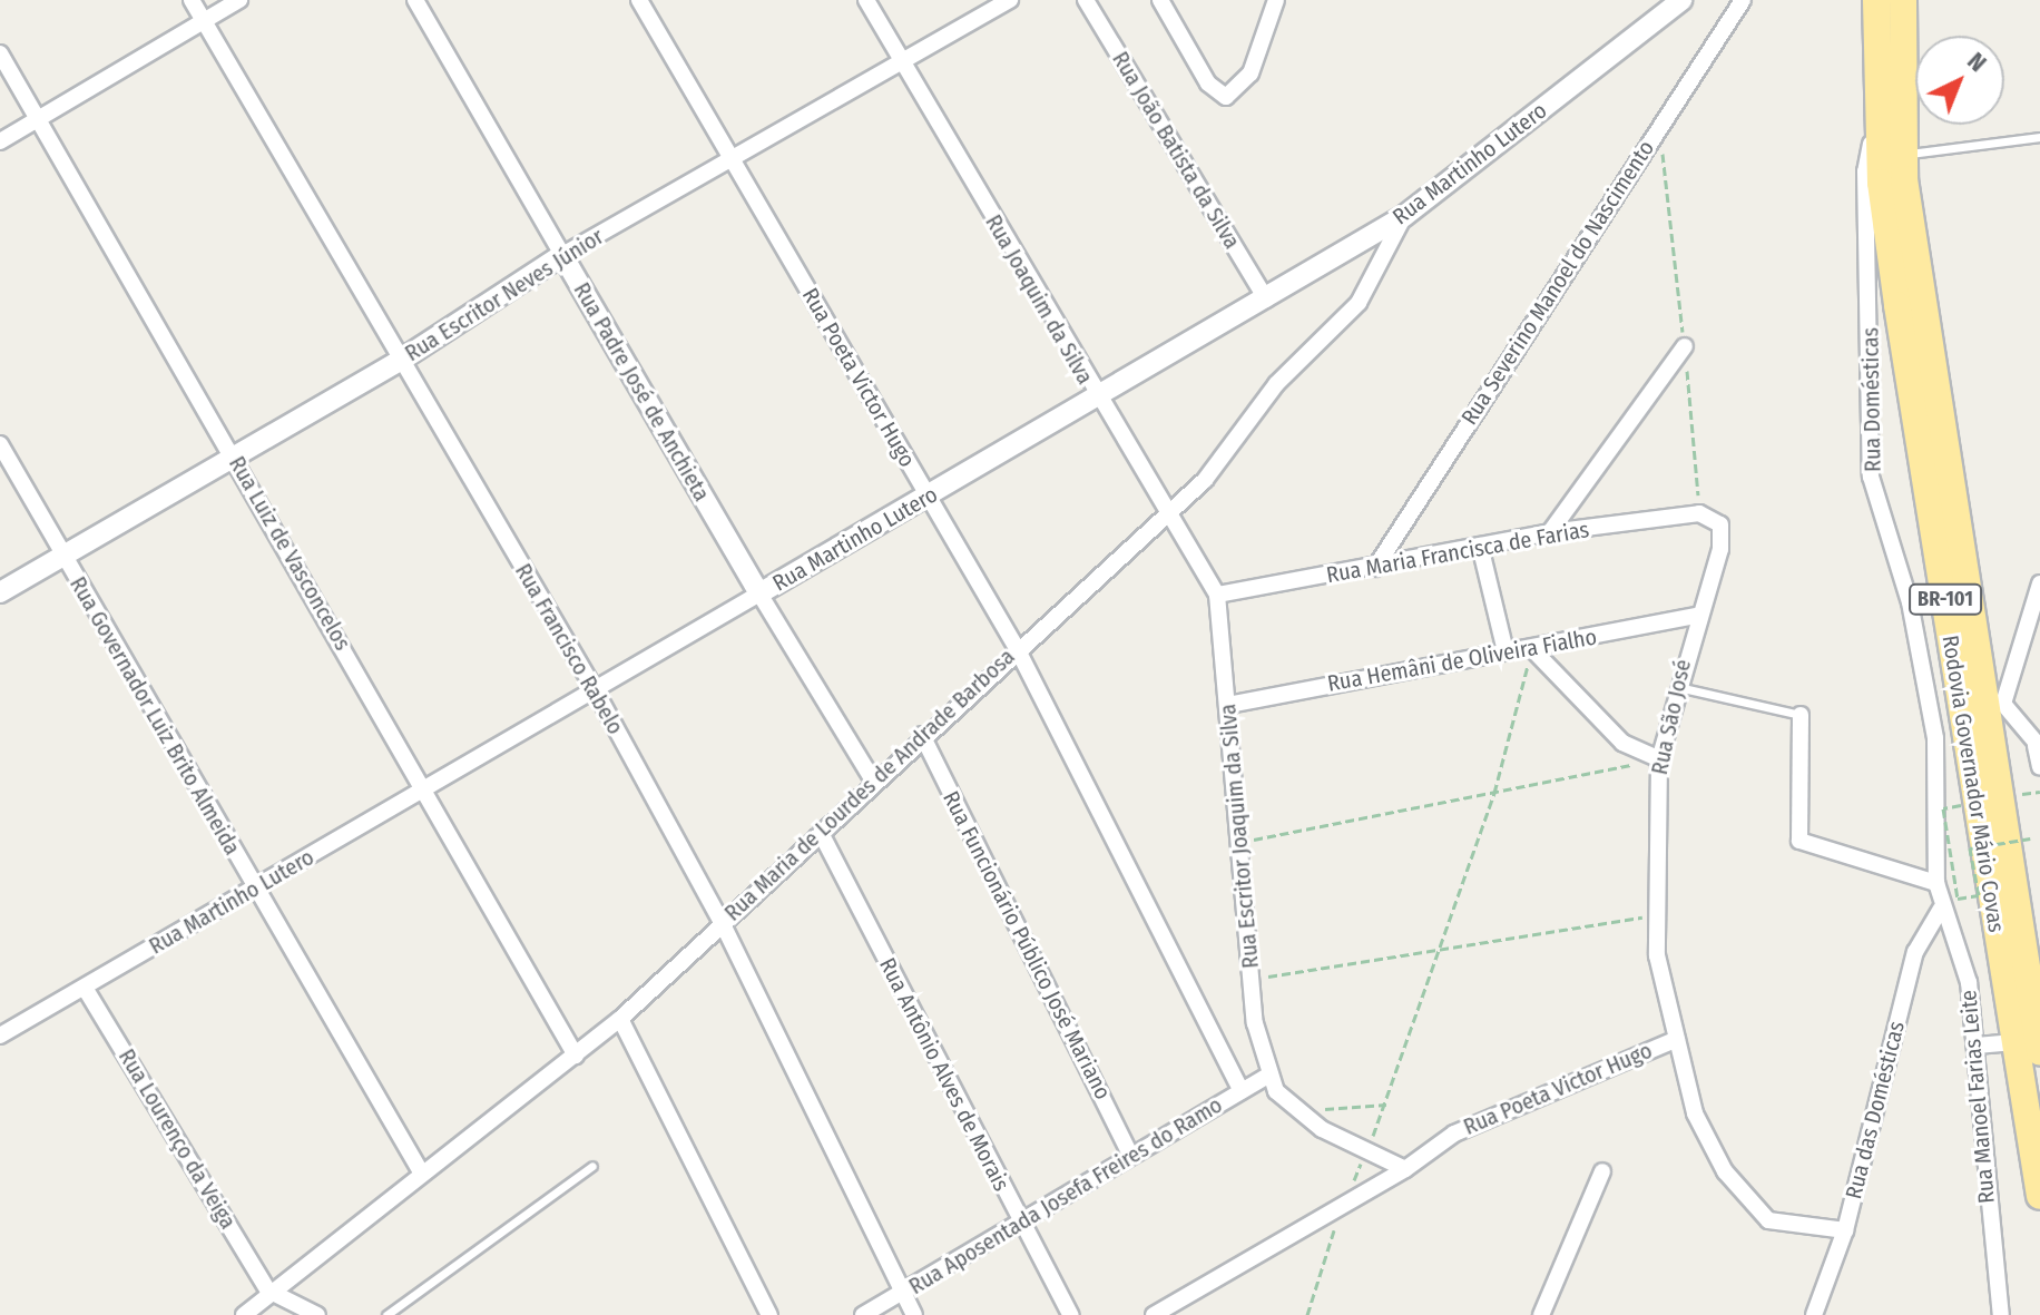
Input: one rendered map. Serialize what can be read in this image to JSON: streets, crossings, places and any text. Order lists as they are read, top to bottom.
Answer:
{
  "streets": {
    "highway": ["BR-101", "Rodovia Governador Mário Covas"],
    "street": [
      "Rua João Batista da Silva",
      "Rua Martinho Lutero",
      "Rua Severino Manoel do Nascimento",
      "Rua Escritor Neves Júnior",
      "Rua Joaquim da Silva",
      "Rua Poeta Victor Hugo",
      "Rua Padre José de Anchieta",
      "Rua Domésticas",
      "Rua Maria Francisca de Farias",
      "Rua Luiz de Vasconcelos",
      "Rua Francisco Rabelo",
      "Rua Hemâni de Oliveira Fialho",
      "Rua Governador Luiz Brito Almeida",
      "Rua São José",
      "Rua Maria de Lourdes de Andrade Barbosa",
      "Rua Escritor Joaquim da Silva",
      "Rua Funcionário Público José Mariano",
      "Rua Antônio Alves de Morais",
      "Rua Manoel Farias Leite",
      "Rua das Domésticas",
      "Rua Lourenço da Veiga",
      "Rua Aposentada Josefa Freires do Ramo"
    ]
  },
  "crossings": [
    ["Rua João Batista da Silva", "Rua Martinho Lutero"],
    ["Rua Martinho Lutero", "Rua Joaquim da Silva"],
    ["Rua Martinho Lutero", "Rua Poeta Victor Hugo"],
    ["Rua Martinho Lutero", "Rua Padre José de Anchieta"],
    ["Rua Martinho Lutero", "Rua Luiz de Vasconcelos"],
    ["Rua Martinho Lutero", "Rua Francisco Rabelo"],
    ["Rua Martinho Lutero", "Rua Governador Luiz Brito Almeida"],
    ["Rua Martinho Lutero", "Rua Maria de Lourdes de Andrade Barbosa"],
    ["Rua Martinho Lutero", "Rua Lourenço da Veiga"],
    ["Rua Severino Manoel do Nascimento", "Rua Maria Francisca de Farias"],
    ["Rua Escritor Neves Júnior", "Rua Joaquim da Silva"],
    ["Rua Escritor Neves Júnior", "Rua Poeta Victor Hugo"],
    ["Rua Escritor Neves Júnior", "Rua Padre José de Anchieta"],
    ["Rua Escritor Neves Júnior", "Rua Luiz de Vasconcelos"],
    ["Rua Escritor Neves Júnior", "Rua Francisco Rabelo"],
    ["Rua Escritor Neves Júnior", "Rua Governador Luiz Brito Almeida"],
    ["Rua Joaquim da Silva", "Rua Maria Francisca de Farias"],
    ["Rua Joaquim da Silva", "Rua Maria de Lourdes de Andrade Barbosa"],
    ["Rua Joaquim da Silva", "Rua Escritor Joaquim da Silva"],
    ["Rua Poeta Victor Hugo", "Rua São José"],
    ["Rua Poeta Victor Hugo", "Rua Maria de Lourdes de Andrade Barbosa"],
    ["Rua Poeta Victor Hugo", "Rua Aposentada Josefa Freires do Ramo"],
    ["Rua Padre José de Anchieta", "Rua Maria de Lourdes de Andrade Barbosa"],
    ["Rua Domésticas", "Rodovia Governador Mário Covas"],
    ["Rua Domésticas", "Rua Manoel Farias Leite"],
    ["Rua Maria Francisca de Farias", "Rua São José"],
    ["Rua Maria Francisca de Farias", "Rua Escritor Joaquim da Silva"],
    ["Rua Luiz de Vasconcelos", "Rua Maria de Lourdes de Andrade Barbosa"],
    ["Rua Francisco Rabelo", "Rua Maria de Lourdes de Andrade Barbosa"],
    ["Rua Francisco Rabelo", "Rua Aposentada Josefa Freires do Ramo"],
    ["Rua Hemâni de Oliveira Fialho", "Rua São José"],
    ["Rua Hemâni de Oliveira Fialho", "Rua Escritor Joaquim da Silva"],
    ["Rua Governador Luiz Brito Almeida", "Rua Maria de Lourdes de Andrade Barbosa"],
    ["Rua São José", "Rua das Domésticas"],
    ["Rua Maria de Lourdes de Andrade Barbosa", "Rua Funcionário Público José Mariano"],
    ["Rua Maria de Lourdes de Andrade Barbosa", "Rua Antônio Alves de Morais"],
    ["Rua Maria de Lourdes de Andrade Barbosa", "Rua Lourenço da Veiga"],
    ["Rua Escritor Joaquim da Silva", "Rua Aposentada Josefa Freires do Ramo"],
    ["Rua Funcionário Público José Mariano", "Rua Aposentada Josefa Freires do Ramo"],
    ["Rua Antônio Alves de Morais", "Rua Aposentada Josefa Freires do Ramo"],
    ["Rua Manoel Farias Leite", "Rua das Domésticas"]
  ],
  "north": "top right"
}
